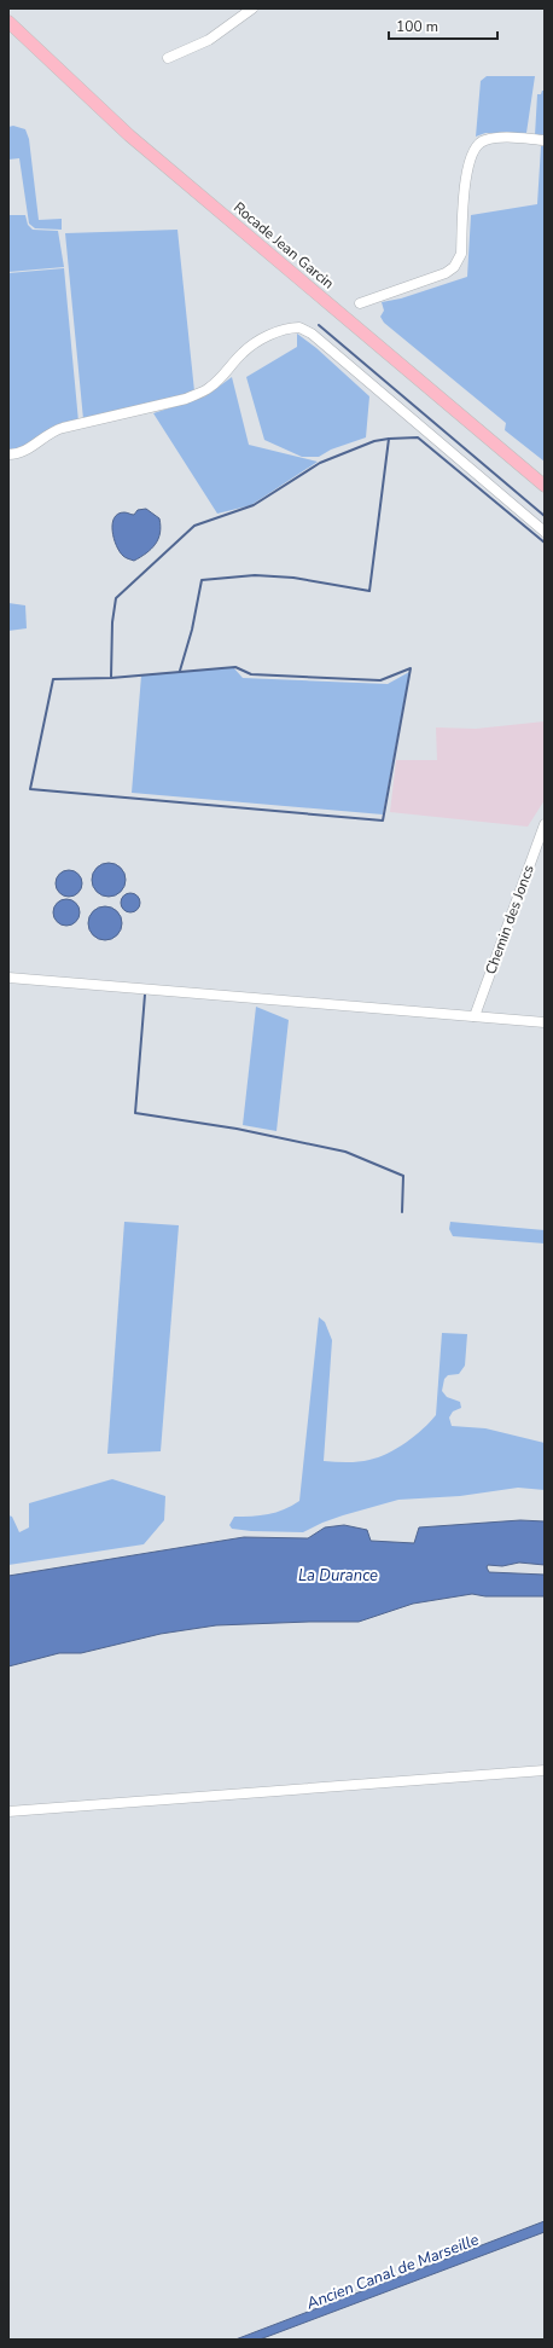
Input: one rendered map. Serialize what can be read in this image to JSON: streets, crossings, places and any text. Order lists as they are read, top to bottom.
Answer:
{
  "streets": {
    "main road": ["Rocade Jean Garcin"],
    "street": ["Chemin des Joncs"]
  },
  "water": ["La Durance", "Ancien Canal de Marseille"],
  "scale_bar": "100 m"
}
